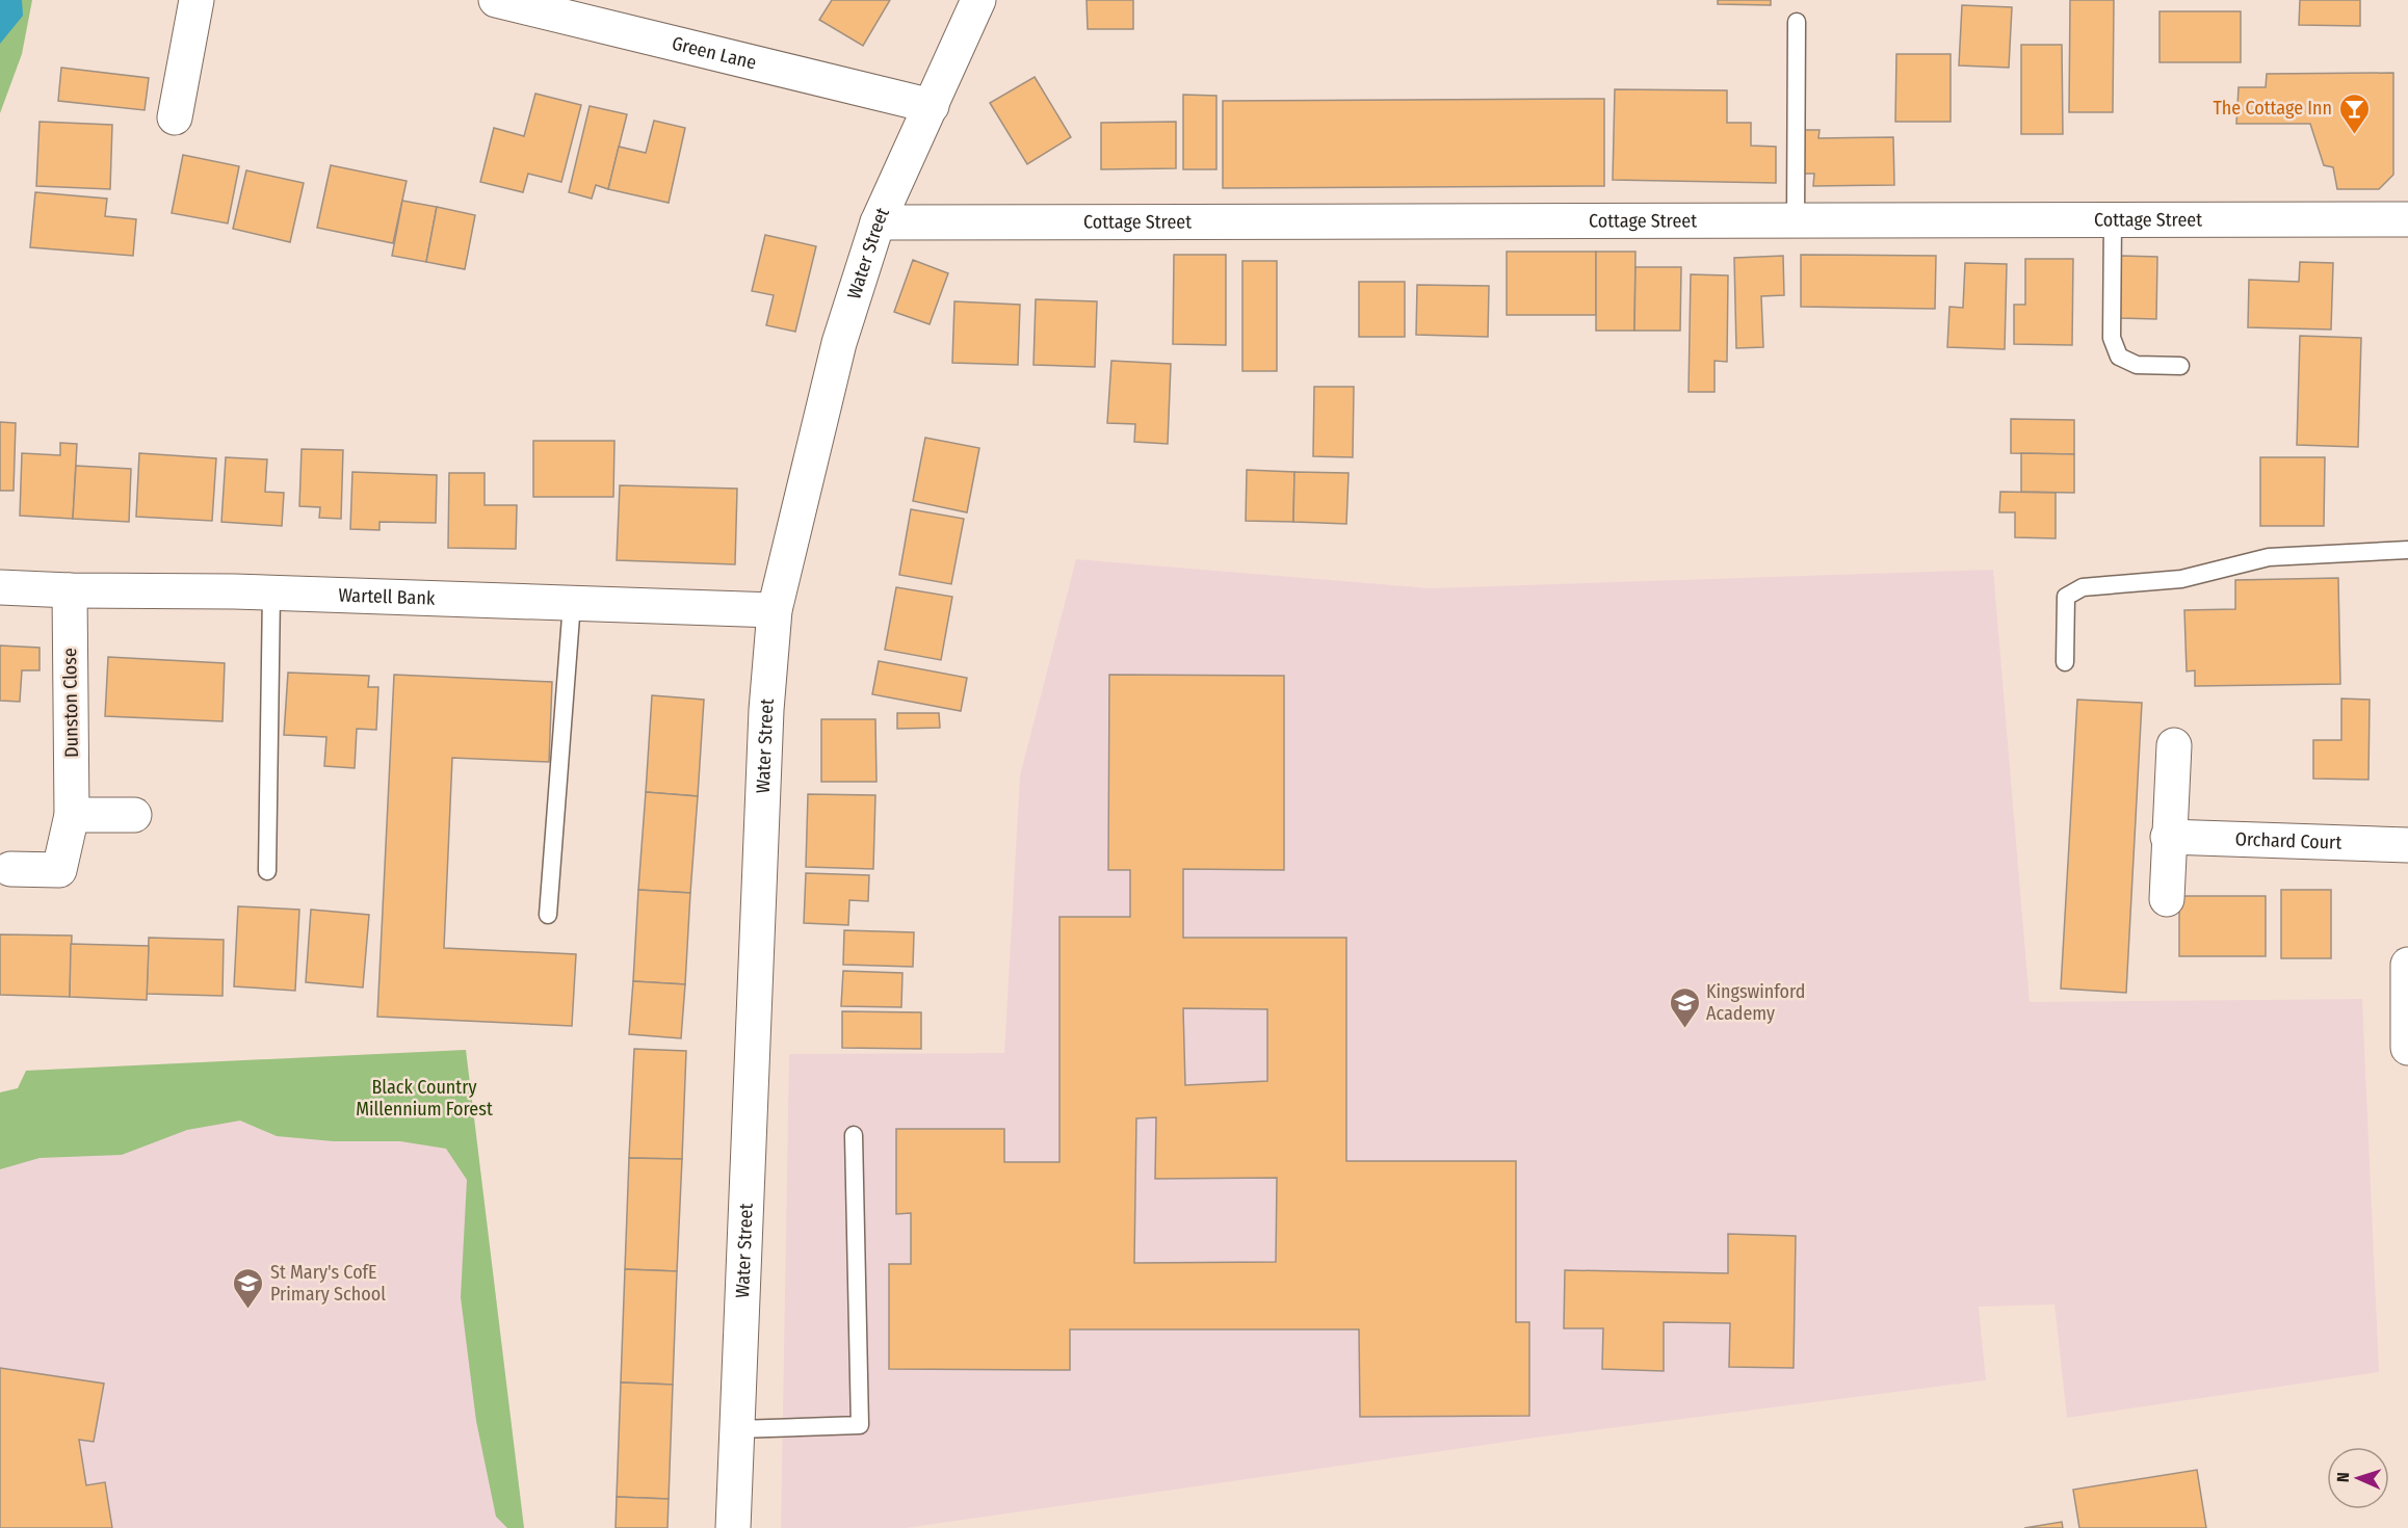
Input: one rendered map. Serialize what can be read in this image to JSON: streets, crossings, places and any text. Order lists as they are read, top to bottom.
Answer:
{
  "streets": {
    "street": [
      "Green Lane",
      "Cottage Street",
      "Water Street",
      "Wartell Bank",
      "Dunston Close",
      "Orchard Court"
    ]
  },
  "crossings": [
    ["Green Lane", "Water Street"],
    ["Cottage Street", "Water Street"],
    ["Water Street", "Wartell Bank"],
    ["Wartell Bank", "Dunston Close"]
  ],
  "parks": ["Black Country Millennium Forest"],
  "places": {
    "bar": ["The Cottage Inn"],
    "school or university": ["Kingswinford Academy", "St Mary's CofE Primary School"]
  },
  "north": "left"
}
